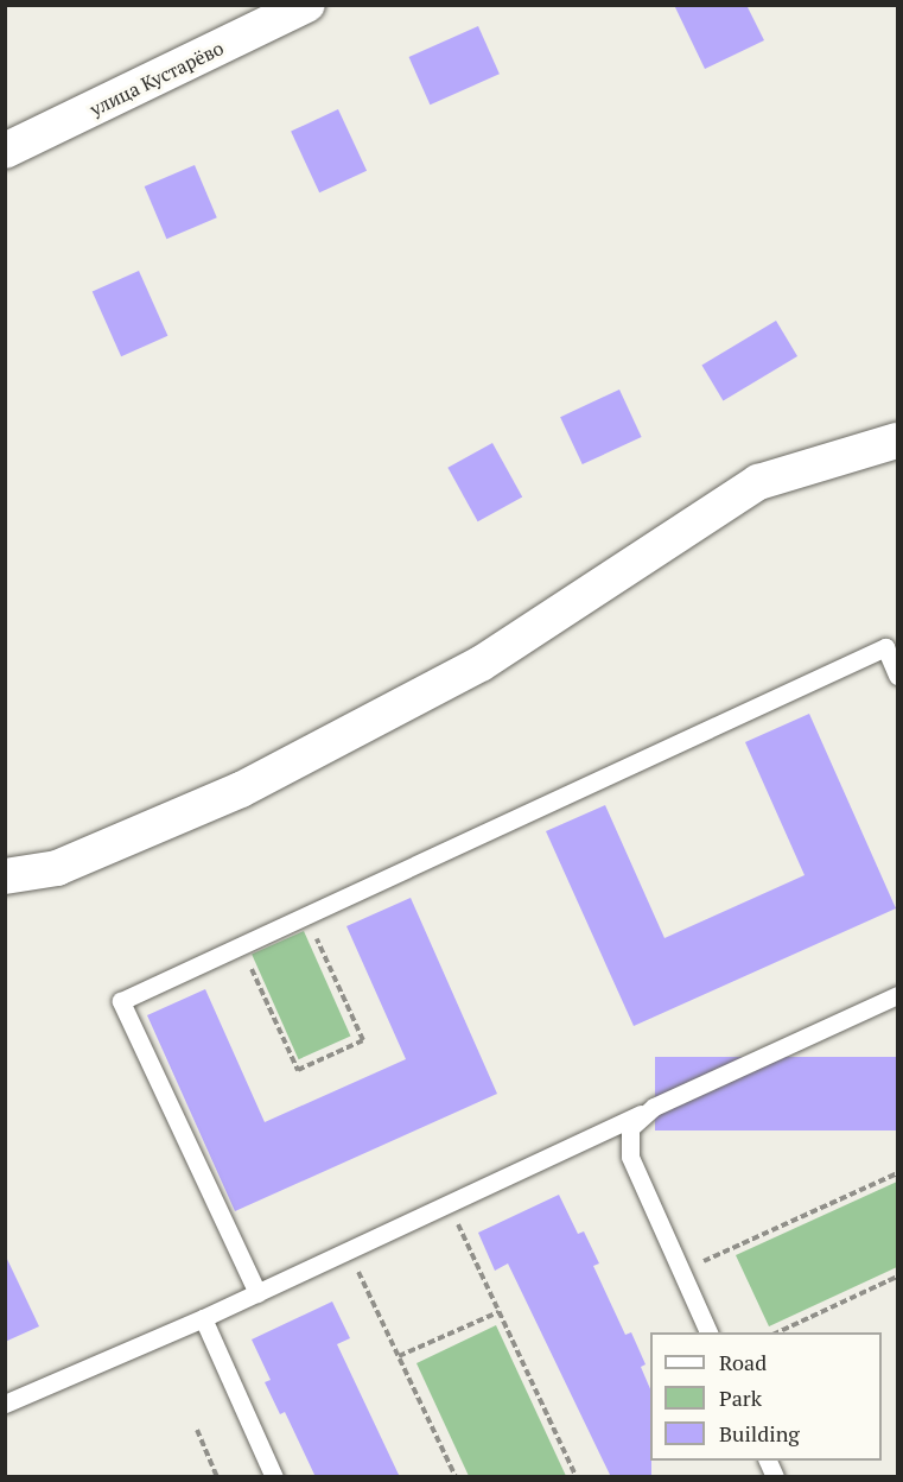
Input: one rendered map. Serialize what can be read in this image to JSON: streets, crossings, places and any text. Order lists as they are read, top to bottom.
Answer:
{
  "streets": {
    "street": ["улица Кустарёво"]
  },
  "legend": ["Road", "Park", "Building"]
}
